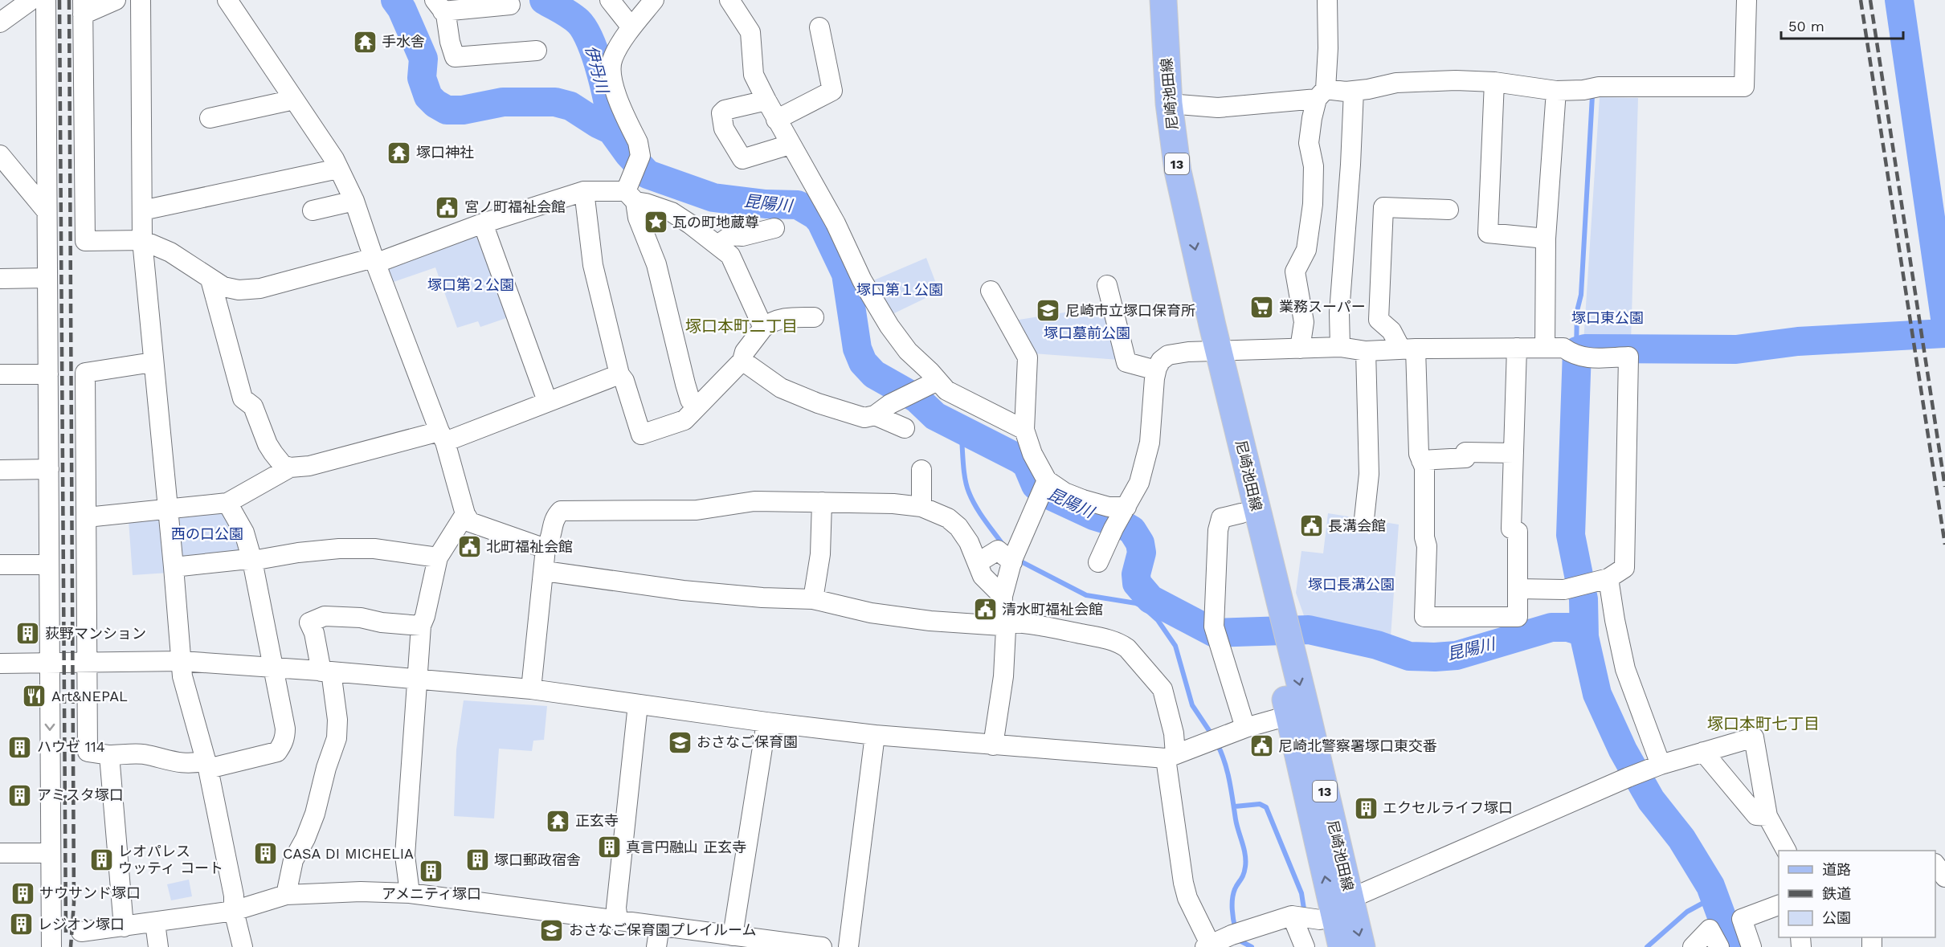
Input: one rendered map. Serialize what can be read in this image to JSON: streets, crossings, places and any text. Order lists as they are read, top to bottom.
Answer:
{
  "streets": {
    "main road": ["尼崎池田線", "13"]
  },
  "districts": ["塚口本町二丁目", "塚口本町七丁目"],
  "water": ["伊丹川", "昆陽川"],
  "parks": [
    "塚口第２公園",
    "塚口第１公園",
    "塚口東公園",
    "塚口墓前公園",
    "西の口公園",
    "塚口長溝公園"
  ],
  "places": {
    "temple": ["手水舎", "塚口神社", "正玄寺"],
    "public building": [
      "宮ノ町福祉会館",
      "長溝会館",
      "北町福祉会館",
      "清水町福祉会館",
      "尼崎北警察署塚口東交番"
    ],
    "place": ["瓦の町地蔵尊"],
    "supermarket": ["業務スーパー"],
    "school or university": ["尼崎市立塚口保育所", "おさなご保育園", "おさなご保育園プレイルーム"],
    "building": [
      "荻野マンション",
      "ハウゼ 114",
      "アミスタ塚口",
      "エクセルライフ塚口",
      "真言円融山 正玄寺",
      "CASA DI MICHELIA",
      "レオパレス ウッティ コート",
      "塚口郵政宿舎",
      "アメニティ塚口",
      "サウサンド塚口",
      "レジオン塚口"
    ],
    "restaurant": ["Art&NEPAL"]
  },
  "legend": ["道路", "鉄道", "公園"],
  "scale_bar": "50 m"
}
